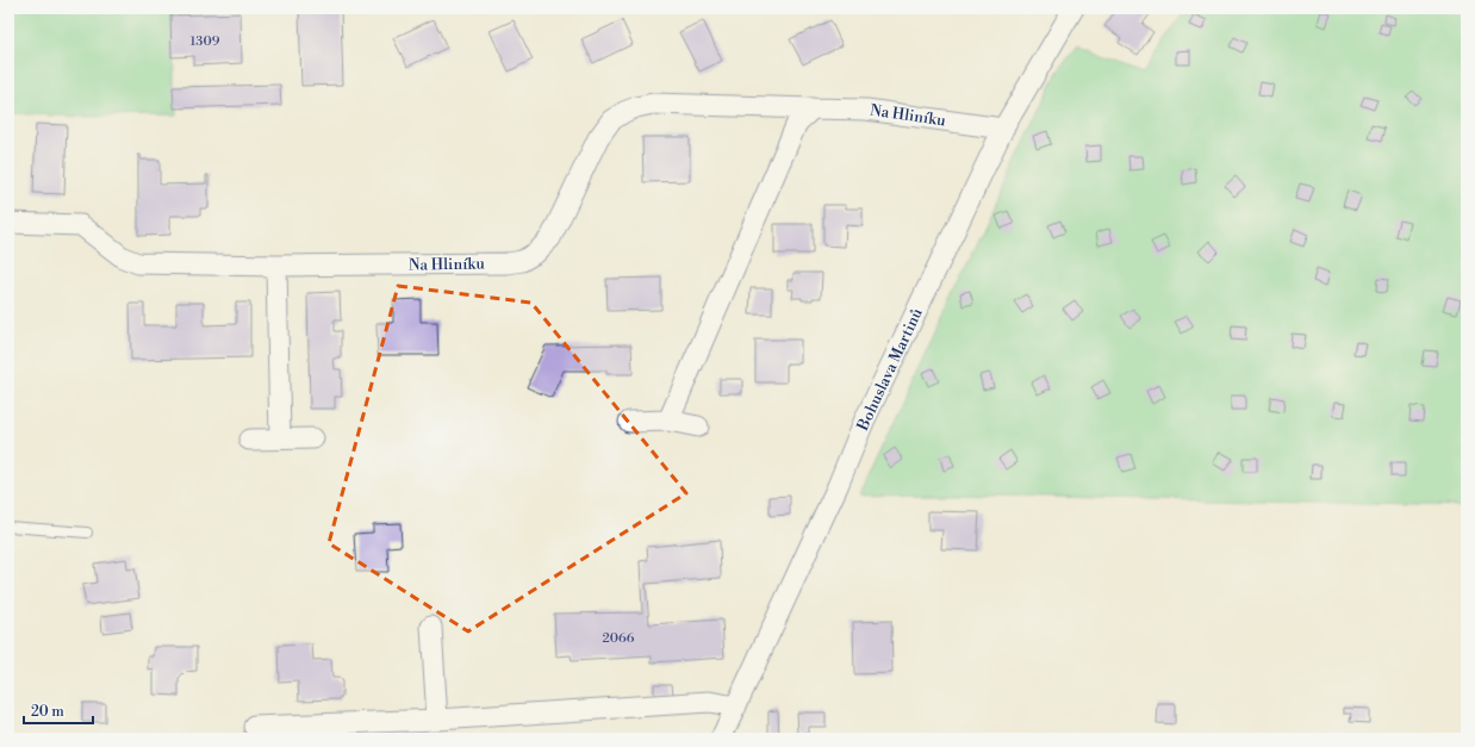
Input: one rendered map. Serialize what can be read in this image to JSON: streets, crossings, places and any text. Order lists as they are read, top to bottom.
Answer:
{
  "streets": {
    "street": ["Na Hliníku", "Bohuslava Martinů"]
  },
  "crossings": [
    ["Na Hliníku", "Bohuslava Martinů"]
  ],
  "house_numbers": ["1309", "2066"],
  "scale_bar": "20 m"
}
